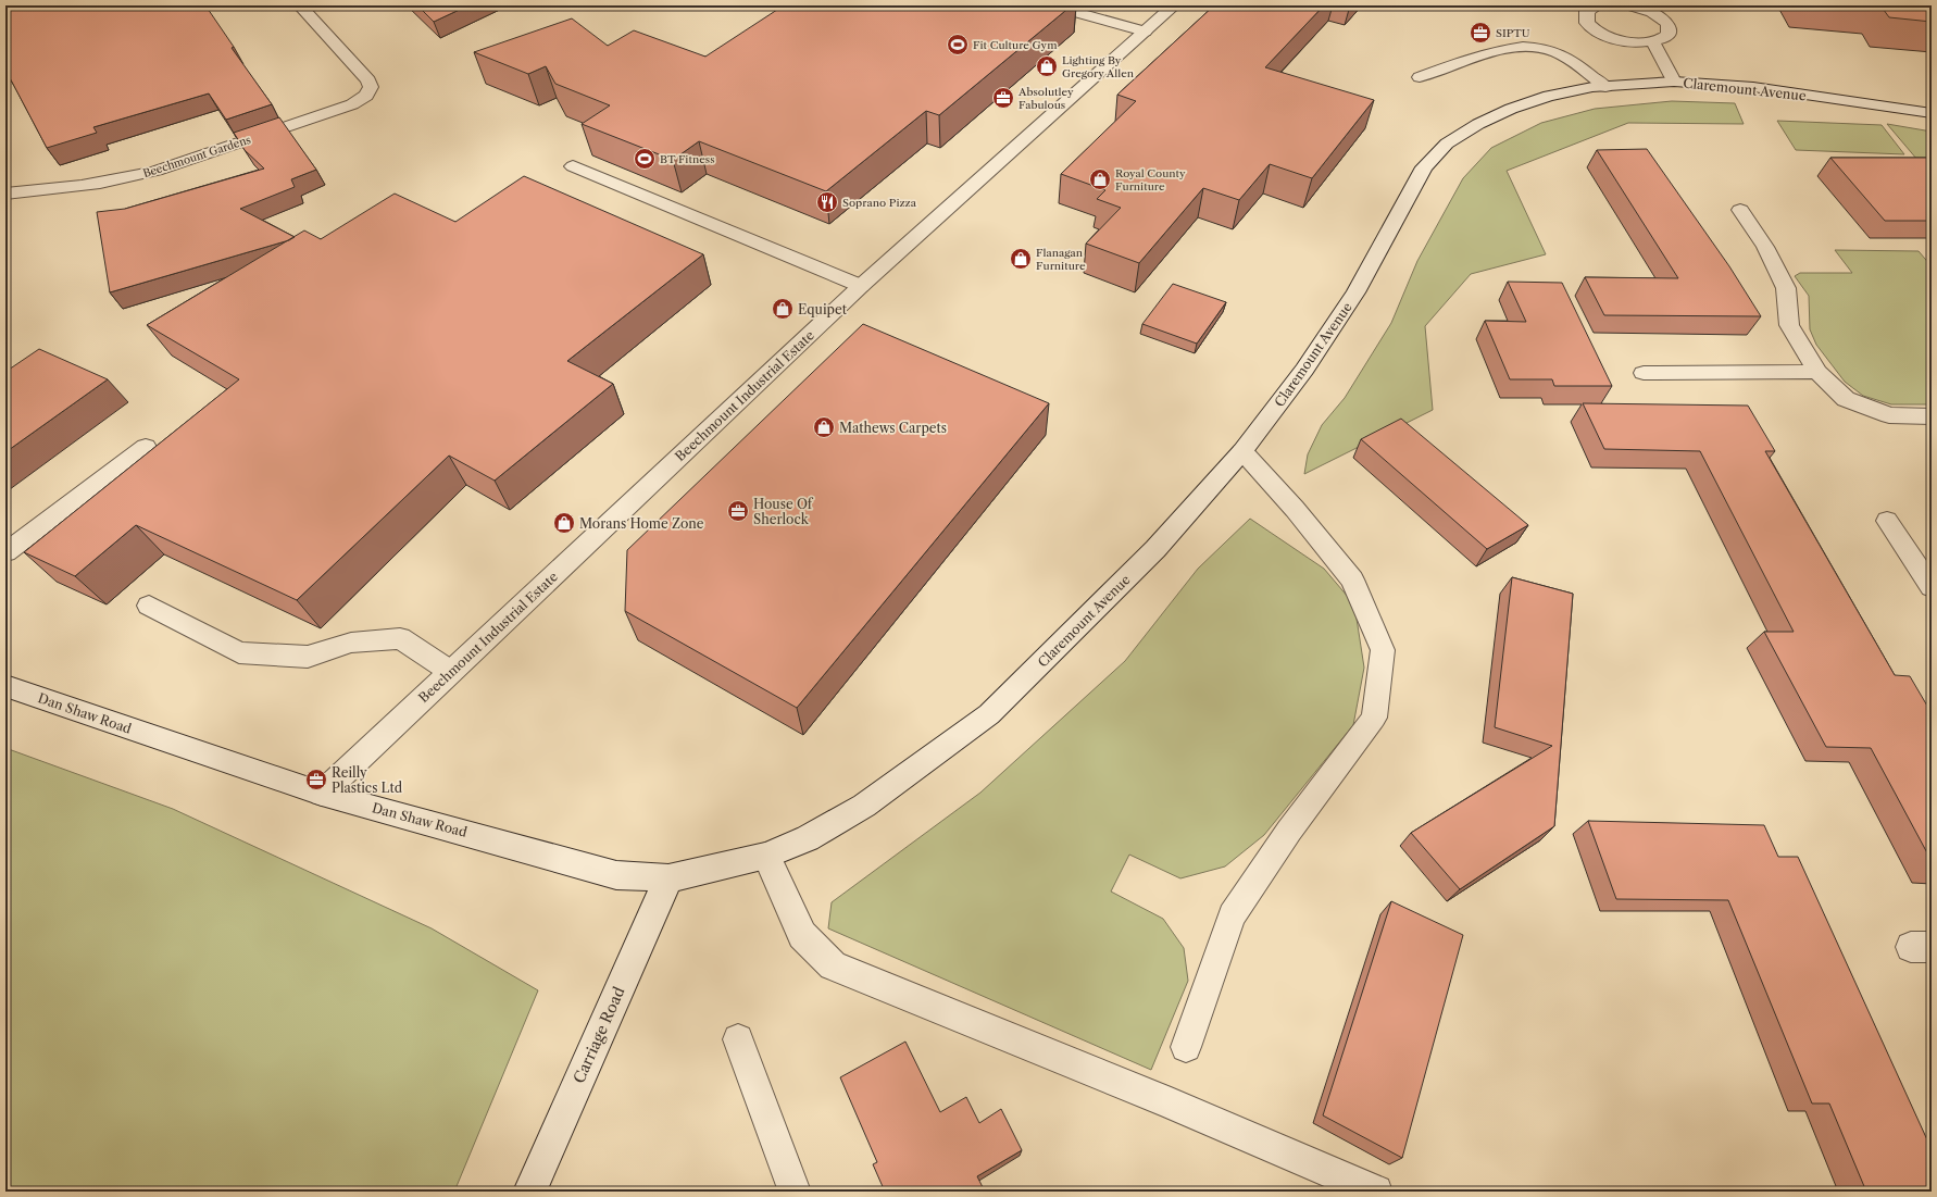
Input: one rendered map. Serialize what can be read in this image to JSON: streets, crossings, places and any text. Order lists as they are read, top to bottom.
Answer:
{
  "streets": {
    "street": [
      "Claremount Avenue",
      "Beechmount Gardens",
      "Beechmount Industrial Estate",
      "Dan Shaw Road",
      "Carriage Road"
    ]
  },
  "crossings": [
    ["Claremount Avenue", "Dan Shaw Road"],
    ["Beechmount Industrial Estate", "Dan Shaw Road"],
    ["Dan Shaw Road", "Carriage Road"]
  ],
  "places": {
    "office": [
      "SIPTU",
      "Absolutley Fabulous",
      "House Of Sherlock",
      "Reilly Plastics Ltd"
    ],
    "sports": ["Fit Culture Gym", "BT Fitness"],
    "shop": [
      "Lighting By Gregory Allen",
      "Royal County Furniture",
      "Flanagan Furniture",
      "Equipet",
      "Mathews Carpets",
      "Morans Home Zone"
    ],
    "restaurant": ["Soprano Pizza"]
  }
}
